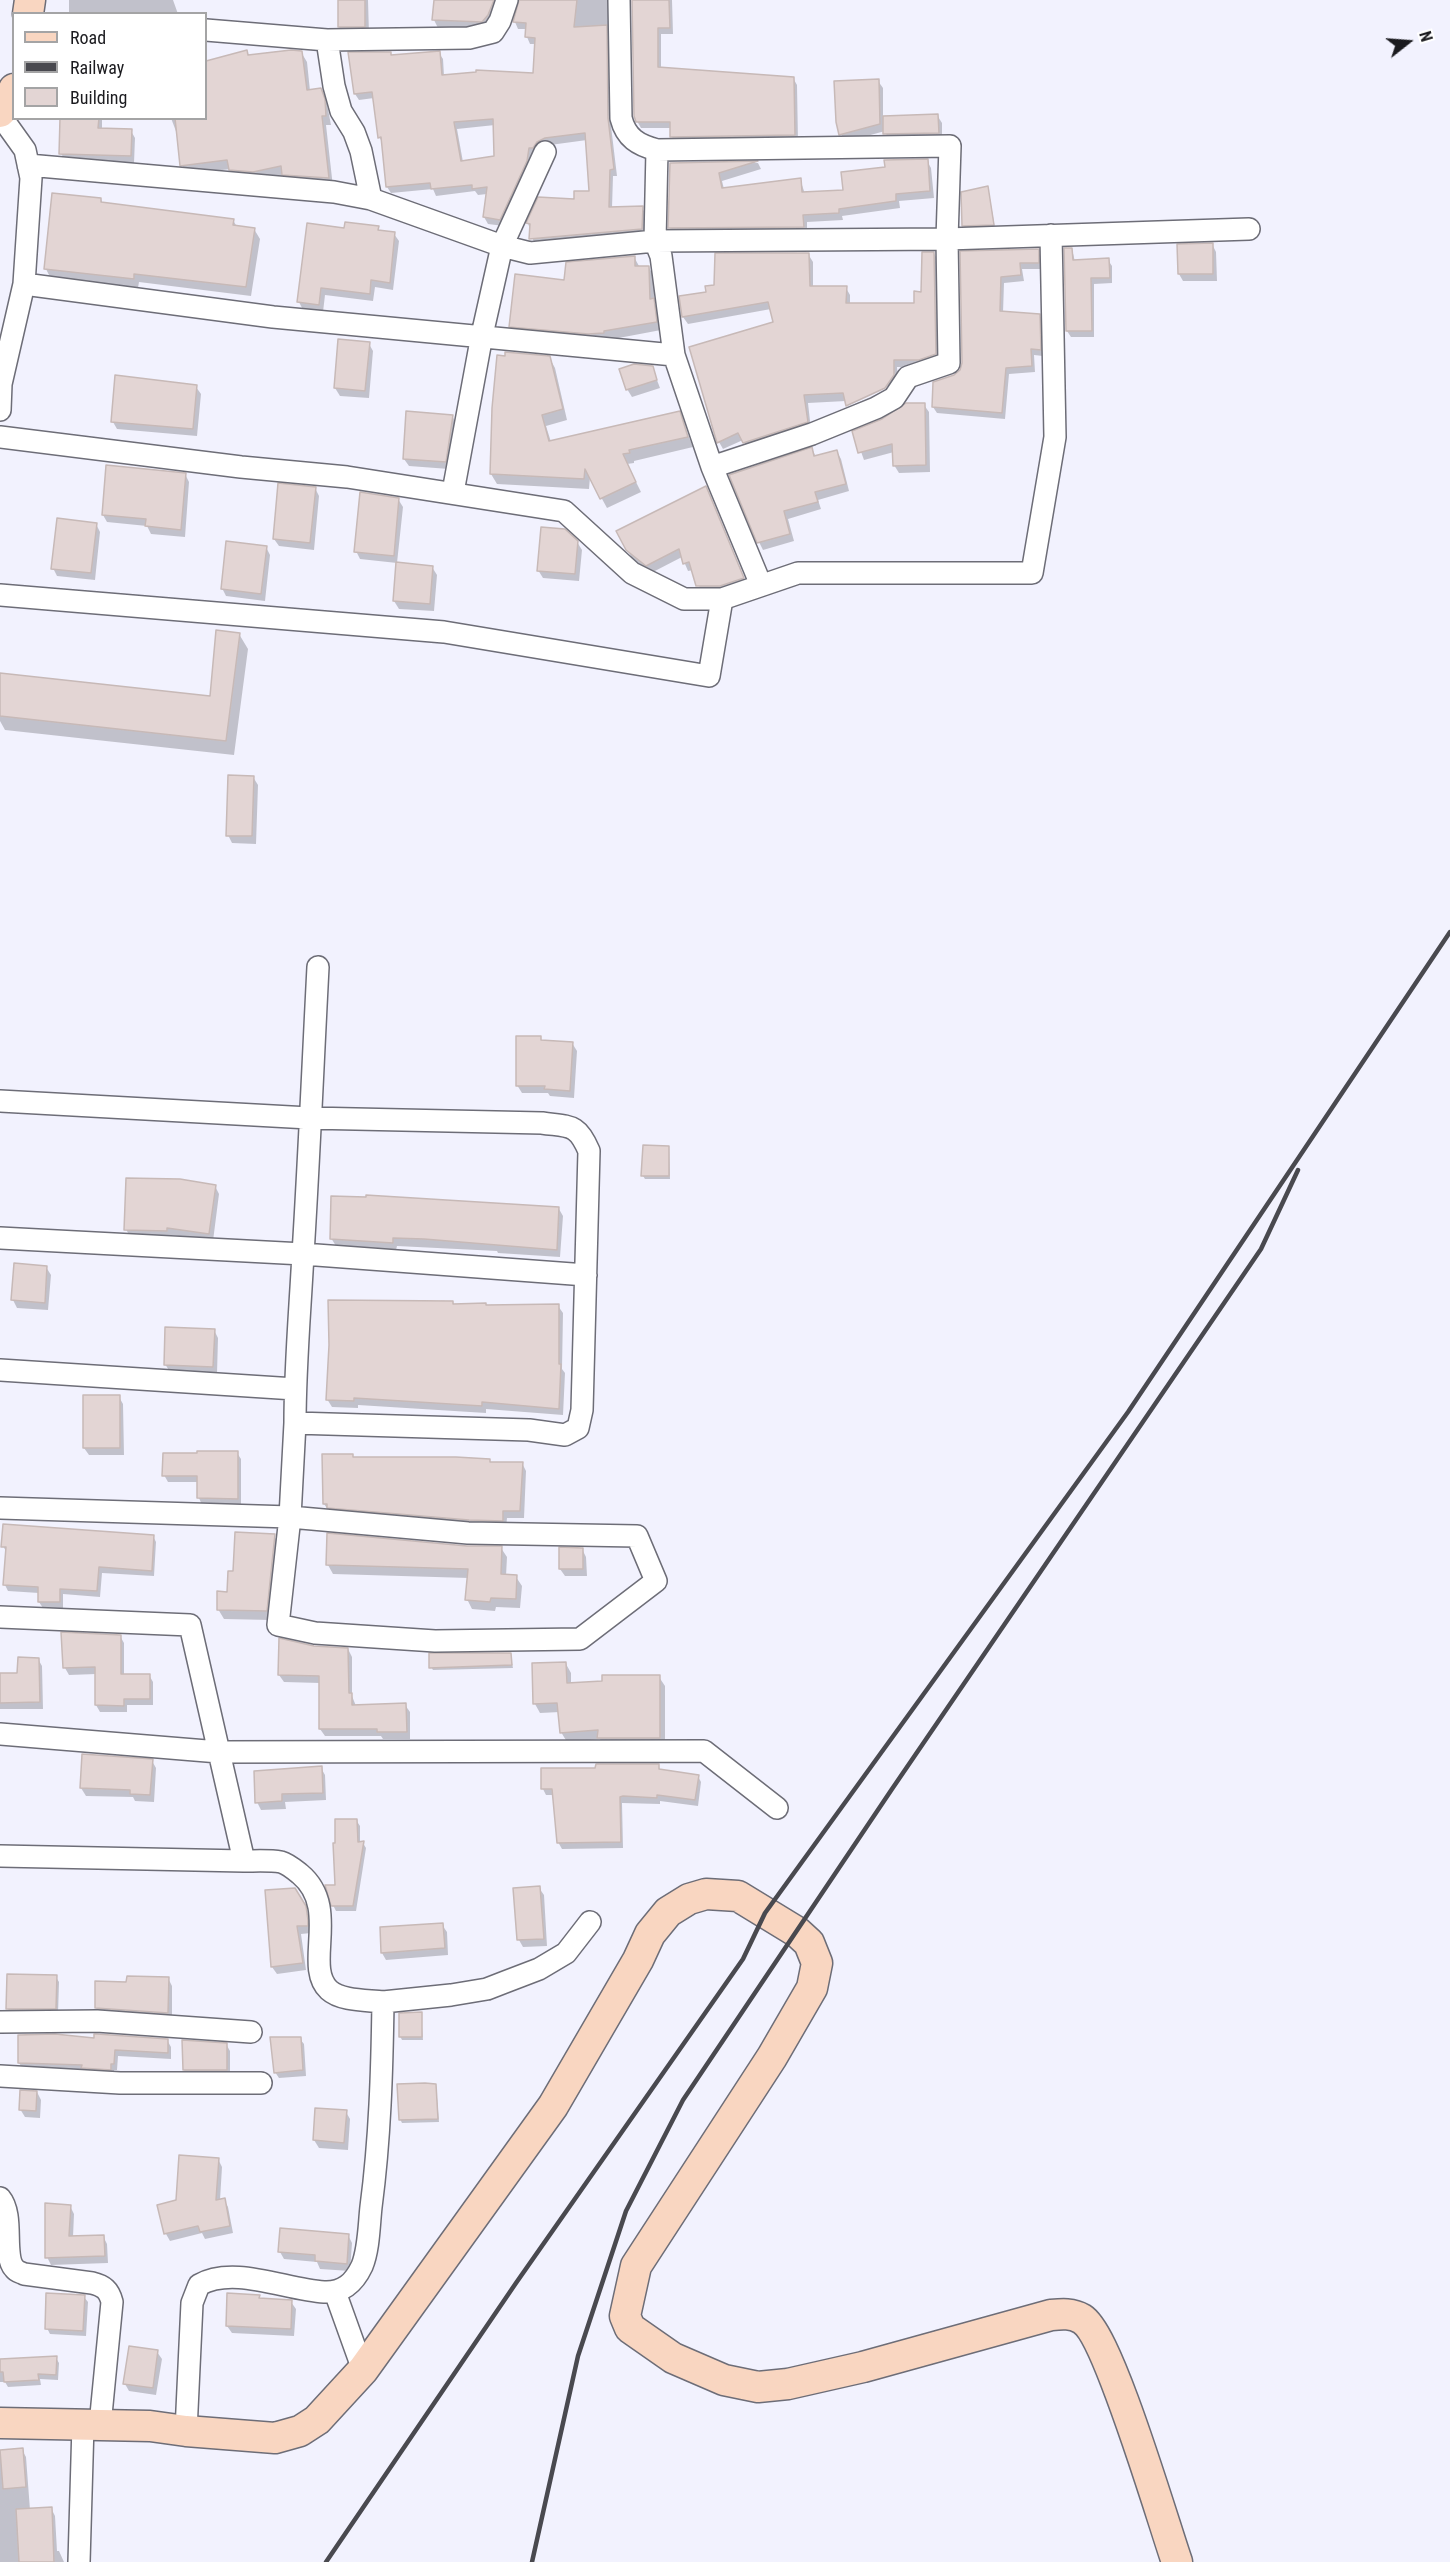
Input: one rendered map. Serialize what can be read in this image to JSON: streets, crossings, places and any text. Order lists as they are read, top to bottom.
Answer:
{
  "legend": ["Road", "Railway", "Building"],
  "north": "right"
}
